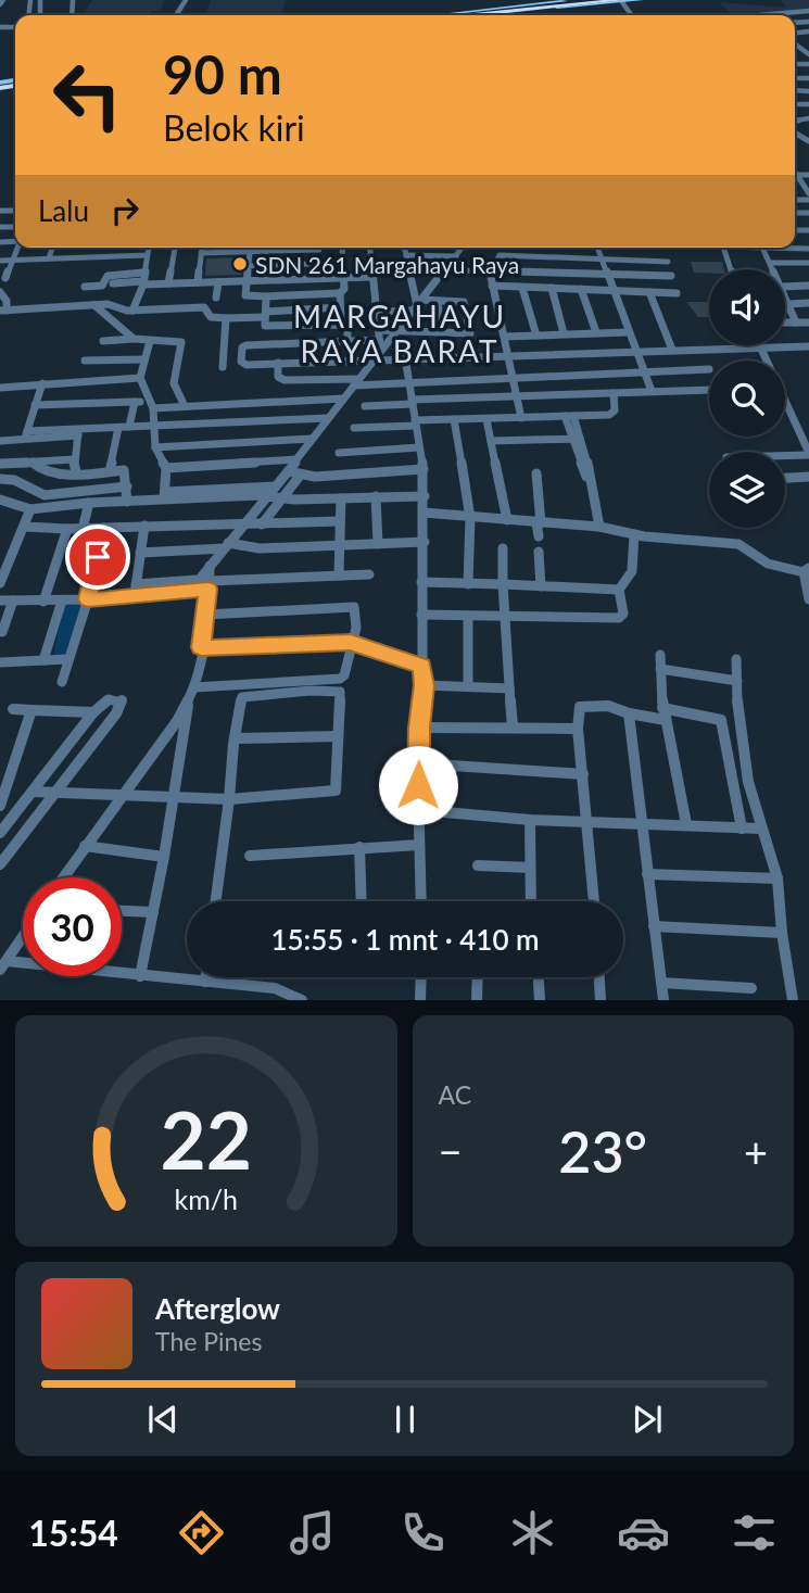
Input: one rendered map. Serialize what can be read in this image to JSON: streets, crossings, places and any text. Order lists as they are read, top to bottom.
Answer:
{
  "districts": ["MARGAHAYU RAYA BARAT"],
  "places": ["SDN 261 Margahayu Raya"],
  "page": {
    "turn": ["90 m", "Belok kiri"],
    "then": "Lalu",
    "limit": "30",
    "trip": "15:55 · 1 mnt · 410 m",
    "tile": "AC",
    "heat": ["−", "23°", "+"],
    "song": ["Afterglow", "The Pines"],
    "tabs": "15:54",
    "gauge": ["22", "km/h"]
  }
}
